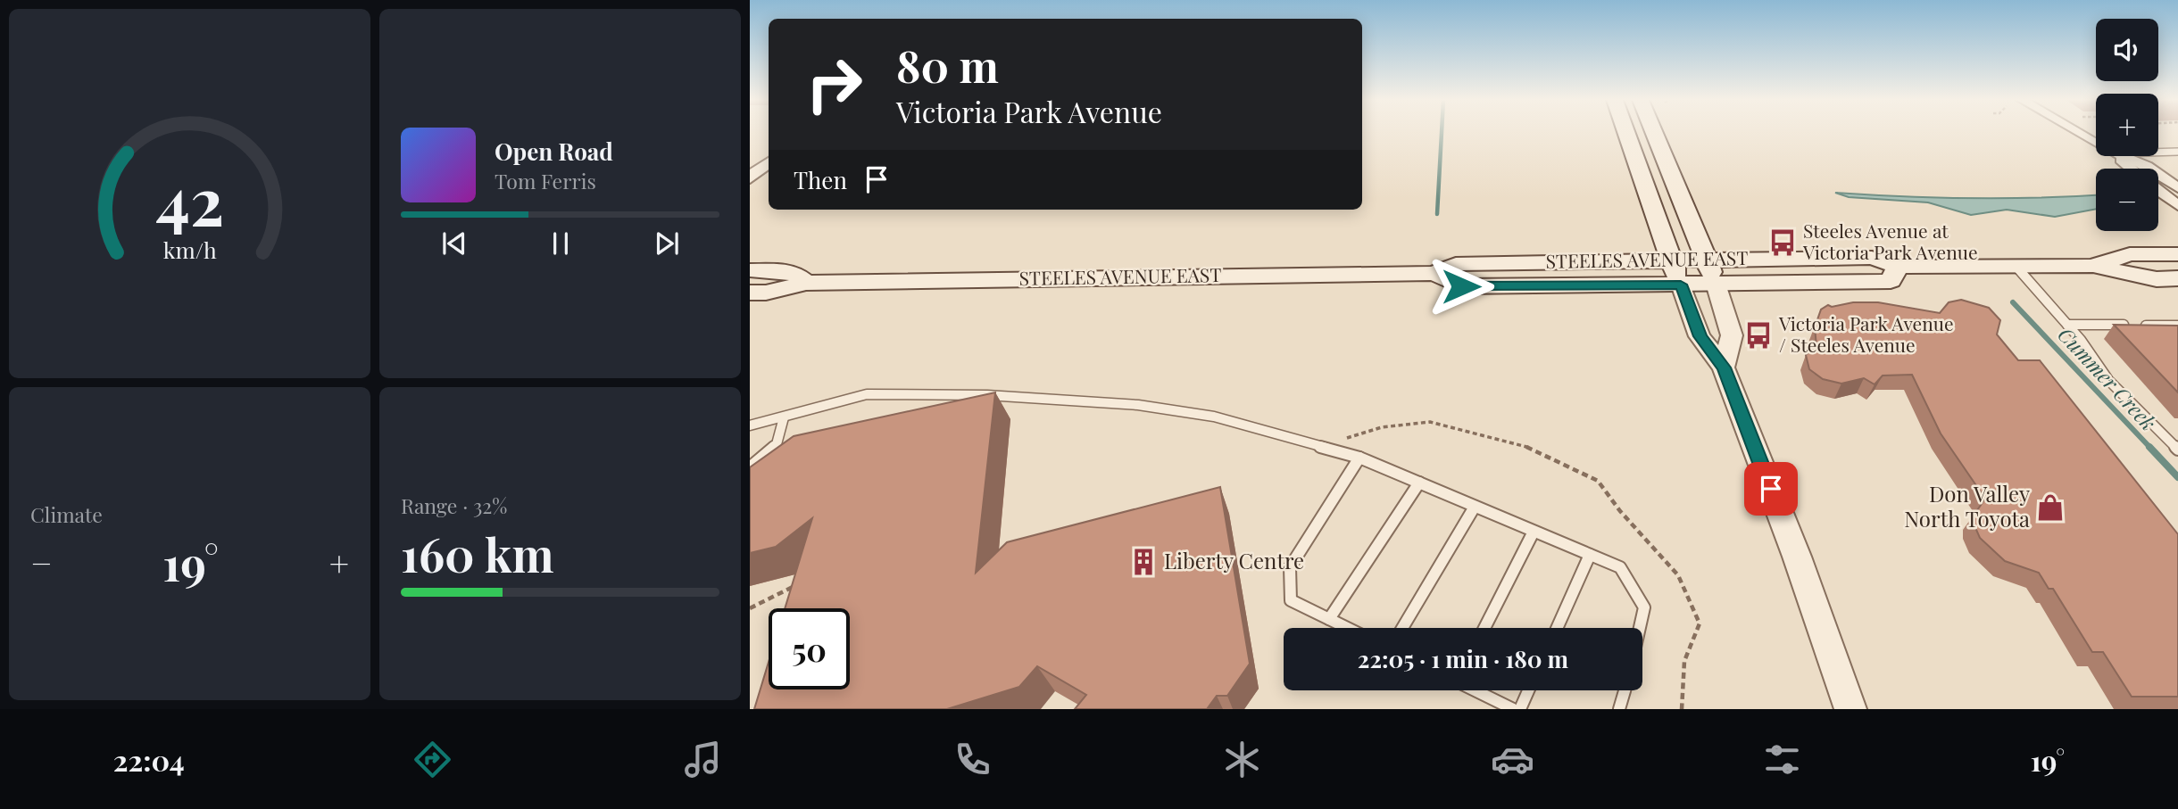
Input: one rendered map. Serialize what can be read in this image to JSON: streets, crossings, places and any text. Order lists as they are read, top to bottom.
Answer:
{
  "streets": {
    "main road": ["STEELES AVENUE EAST"]
  },
  "water": ["Cummer Creek"],
  "places": {
    "bus stop": ["Steeles Avenue at Victoria Park Avenue", "Victoria Park Avenue / Steeles Avenue"],
    "shop": ["Don Valley North Toyota"],
    "building": ["Liberty Centre"]
  },
  "page": {
    "map_buttons": ["+", "−"],
    "turn": ["80 m", "Victoria Park Avenue"],
    "song": ["Open Road", "Tom Ferris"],
    "then": "Then",
    "tile": [
      "Climate",
      ["Range · 32%", "160 km"]
    ],
    "heat": ["−", "19°", "+"],
    "limit": "50",
    "trip": "22:05 · 1 min · 180 m",
    "tabs": ["22:04", "19°"],
    "gauge": ["42", "km/h"]
  }
}
